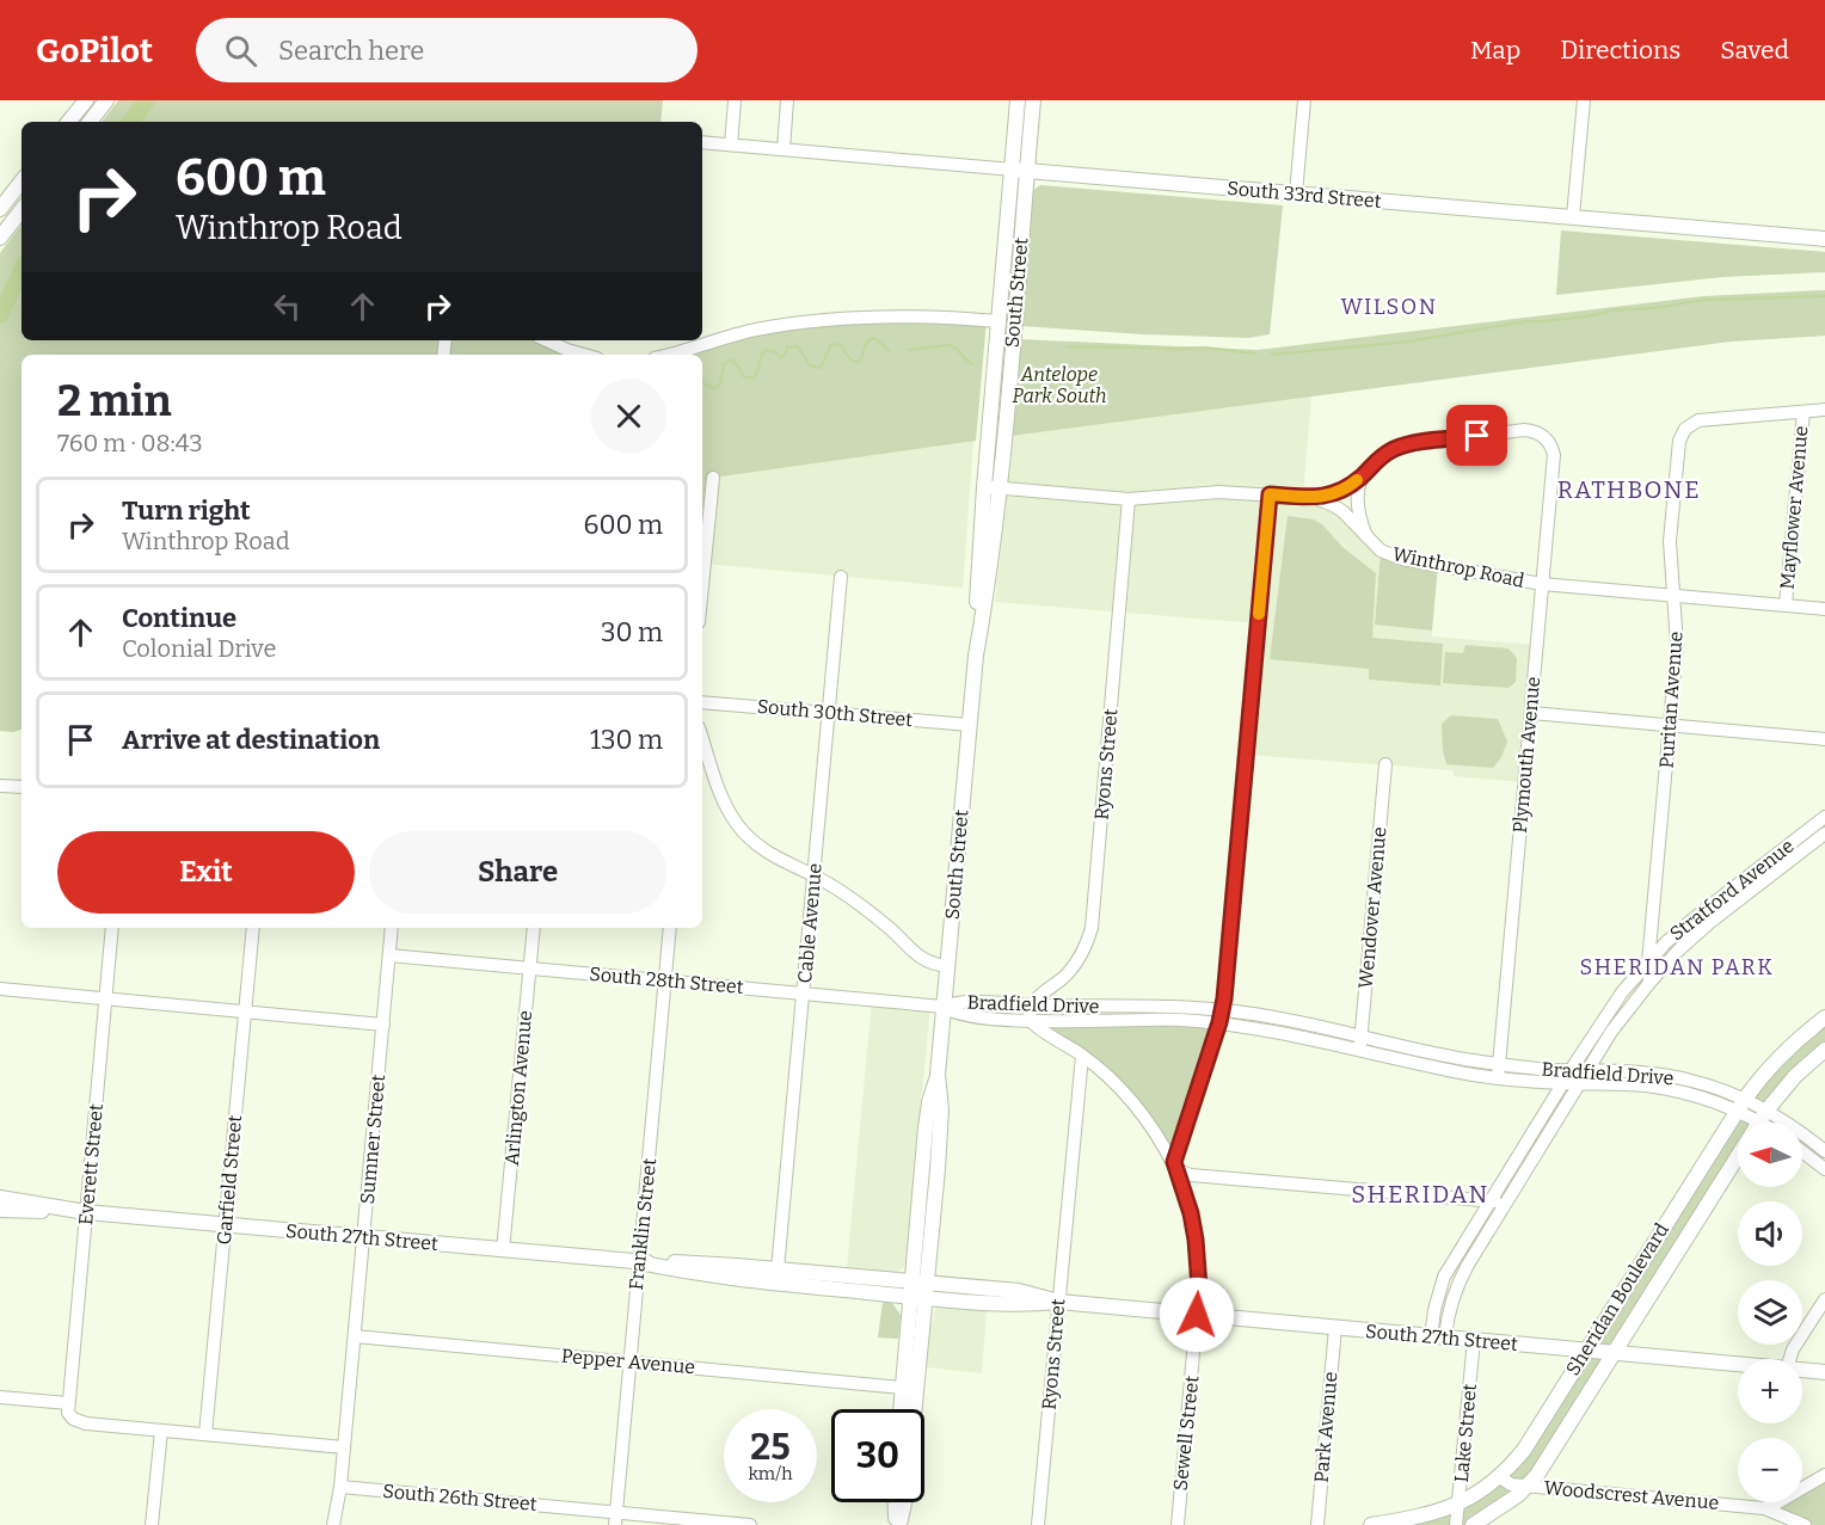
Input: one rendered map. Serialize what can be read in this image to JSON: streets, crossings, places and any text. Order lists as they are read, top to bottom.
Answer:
{
  "streets": {
    "main road": [
      "South 33rd Street",
      "South Street",
      "South 27th Street",
      "Sheridan Boulevard"
    ],
    "street": [
      "Mayflower Avenue",
      "Winthrop Road",
      "Puritan Avenue",
      "South 30th Street",
      "Plymouth Avenue",
      "Ryons Street",
      "Stratford Avenue",
      "Wendover Avenue",
      "Cable Avenue",
      "South 28th Street",
      "Bradfield Drive",
      "Arlington Avenue",
      "Sumner Street",
      "Everett Street",
      "Garfield Street",
      "Franklin Street",
      "Pepper Avenue",
      "Park Avenue",
      "Sewell Street",
      "Lake Street",
      "Woodscrest Avenue",
      "South 26th Street"
    ]
  },
  "crossings": [
    ["South 33rd Street", "South Street"],
    ["South Street", "Winthrop Road"],
    ["South Street", "South 30th Street"],
    ["South Street", "South 28th Street"],
    ["South Street", "Bradfield Drive"],
    ["South Street", "South 27th Street"],
    ["South Street", "Pepper Avenue"],
    ["Mayflower Avenue", "Winthrop Road"],
    ["Mayflower Avenue", "Puritan Avenue"],
    ["Winthrop Road", "Puritan Avenue"],
    ["Winthrop Road", "Plymouth Avenue"],
    ["Winthrop Road", "Ryons Street"],
    ["Puritan Avenue", "Stratford Avenue"],
    ["South 30th Street", "Cable Avenue"],
    ["Plymouth Avenue", "Bradfield Drive"],
    ["Ryons Street", "Bradfield Drive"],
    ["Ryons Street", "South 27th Street"],
    ["Ryons Street", "Sewell Street"],
    ["Stratford Avenue", "Bradfield Drive"],
    ["Stratford Avenue", "South 27th Street"],
    ["Wendover Avenue", "Bradfield Drive"],
    ["Cable Avenue", "South 28th Street"],
    ["Cable Avenue", "South 27th Street"],
    ["South 28th Street", "Bradfield Drive"],
    ["South 28th Street", "Arlington Avenue"],
    ["South 28th Street", "Sumner Street"],
    ["South 28th Street", "Franklin Street"],
    ["Bradfield Drive", "Sheridan Boulevard"],
    ["Bradfield Drive", "Sewell Street"],
    ["Arlington Avenue", "South 27th Street"],
    ["Sumner Street", "South 27th Street"],
    ["Sumner Street", "Pepper Avenue"],
    ["Sumner Street", "South 26th Street"],
    ["Everett Street", "South 27th Street"],
    ["Garfield Street", "South 27th Street"],
    ["Franklin Street", "South 27th Street"],
    ["Franklin Street", "Pepper Avenue"],
    ["Franklin Street", "South 26th Street"],
    ["South 27th Street", "Sheridan Boulevard"],
    ["South 27th Street", "Park Avenue"],
    ["South 27th Street", "Sewell Street"],
    ["South 27th Street", "Lake Street"],
    ["Sheridan Boulevard", "Lake Street"],
    ["Sheridan Boulevard", "Woodscrest Avenue"]
  ],
  "districts": [
    "WILSON",
    "RATHBONE",
    "SHERIDAN PARK",
    "SHERIDAN"
  ],
  "parks": ["Antelope Park South"],
  "north": "left",
  "page": {
    "header": "GoPilot",
    "search": "Search here",
    "nav": ["Map", "Directions", "Saved"],
    "turn": ["600 m", "Winthrop Road"],
    "heading": ["2 min", "760 m · 08:43"],
    "list": [
      {
        "name": "Turn right",
        "note": "Winthrop Road",
        "value": "600 m"
      },
      {
        "name": "Continue",
        "note": "Colonial Drive",
        "value": "30 m"
      },
      {
        "name": "Arrive at destination",
        "value": "130 m"
      }
    ],
    "buttons": ["Exit", "Share"],
    "map_buttons": ["+", "−"],
    "speed": "25 km/h",
    "limit": "30"
  }
}
